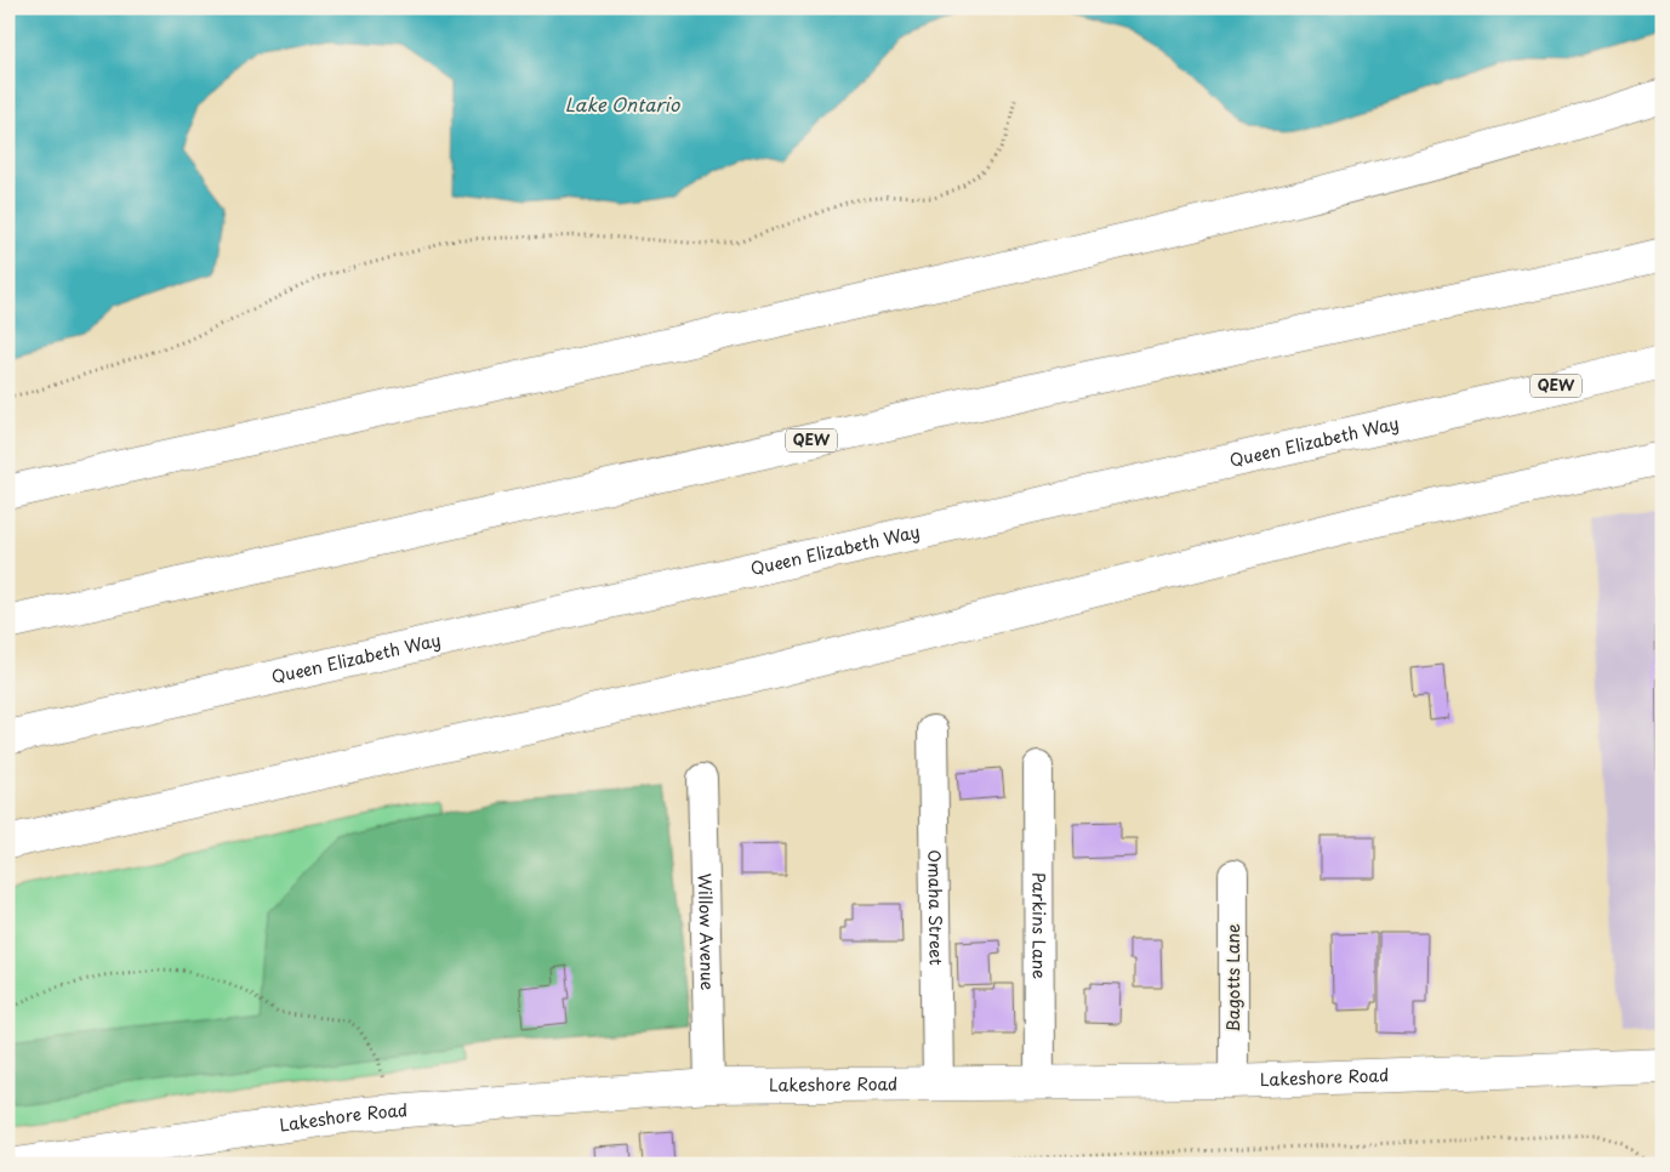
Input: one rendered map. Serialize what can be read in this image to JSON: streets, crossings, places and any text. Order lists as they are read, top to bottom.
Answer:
{
  "streets": {
    "main road": ["QEW", "Queen Elizabeth Way", "Lakeshore Road"],
    "street": [
      "Omaha Street",
      "Parkins Lane",
      "Willow Avenue",
      "Bagotts Lane"
    ]
  },
  "crossings": [
    ["Omaha Street", "Lakeshore Road"],
    ["Parkins Lane", "Lakeshore Road"],
    ["Willow Avenue", "Lakeshore Road"],
    ["Bagotts Lane", "Lakeshore Road"]
  ],
  "water": ["Lake Ontario"]
}
